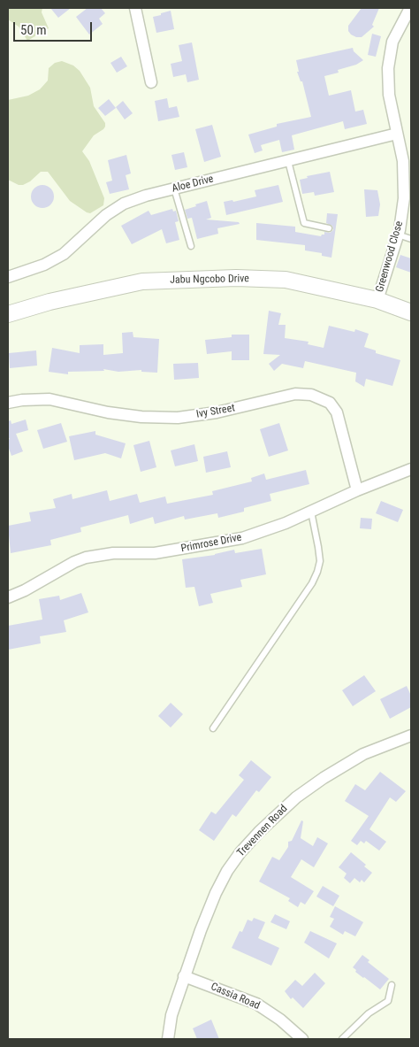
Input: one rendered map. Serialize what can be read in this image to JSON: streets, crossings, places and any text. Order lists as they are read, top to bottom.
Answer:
{
  "streets": {
    "main road": ["Jabu Ngcobo Drive"],
    "street": [
      "Aloe Drive",
      "Greenwood Close",
      "Ivy Street",
      "Primrose Drive",
      "Trevennen Road",
      "Cassia Road"
    ]
  },
  "crossings": [
    ["Aloe Drive", "Greenwood Close"],
    ["Greenwood Close", "Jabu Ngcobo Drive"],
    ["Ivy Street", "Primrose Drive"],
    ["Trevennen Road", "Cassia Road"]
  ],
  "scale_bar": "50 m"
}
